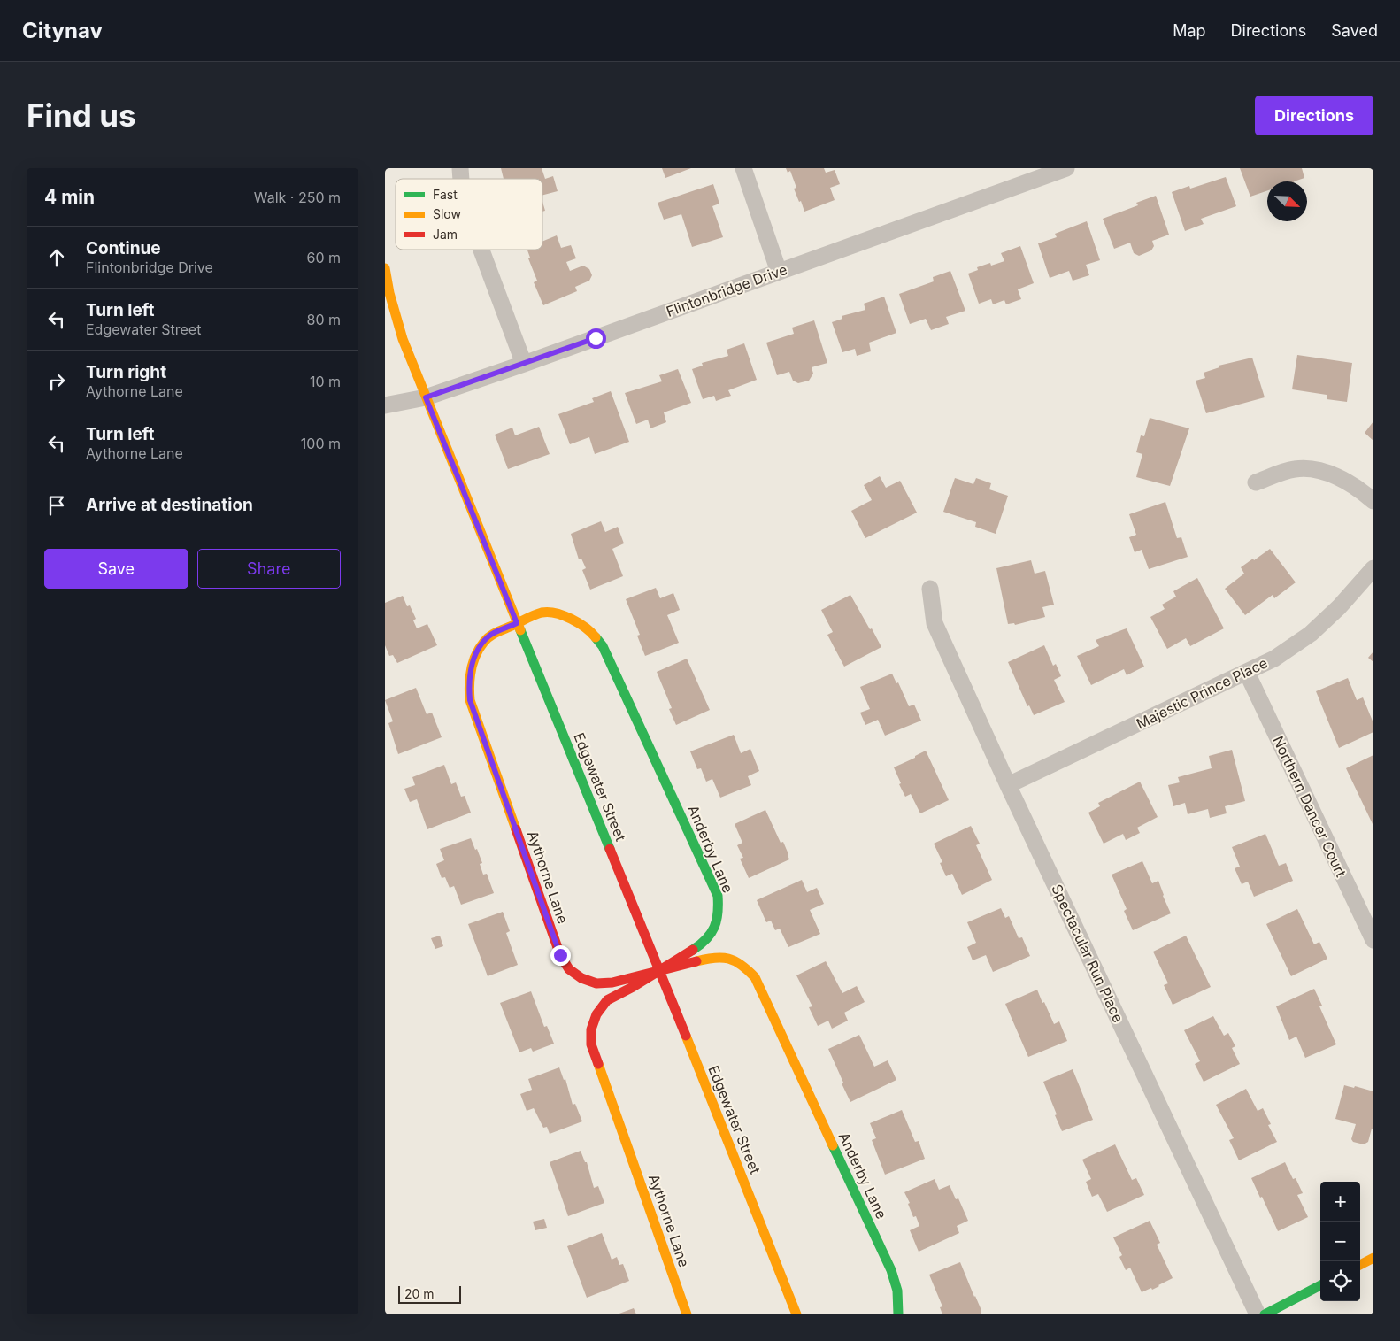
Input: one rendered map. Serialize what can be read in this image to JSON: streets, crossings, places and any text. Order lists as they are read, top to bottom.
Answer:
{
  "streets": {
    "street": [
      "Flintonbridge Drive",
      "Majestic Prince Place",
      "Edgewater Street",
      "Northern Dancer Court",
      "Anderby Lane",
      "Aythorne Lane",
      "Spectacular Run Place"
    ]
  },
  "crossings": [
    ["Flintonbridge Drive", "Edgewater Street"],
    ["Majestic Prince Place", "Northern Dancer Court"],
    ["Majestic Prince Place", "Spectacular Run Place"],
    ["Edgewater Street", "Anderby Lane"],
    ["Edgewater Street", "Aythorne Lane"],
    ["Anderby Lane", "Aythorne Lane"]
  ],
  "legend": ["Fast", "Slow", "Jam"],
  "scale_bar": "20 m",
  "north": "bottom right",
  "page": {
    "header": "Citynav",
    "nav": ["Map", "Directions", "Saved"],
    "buttons": [
      "Directions",
      ["Save", "Share"]
    ],
    "title": "Find us",
    "heading": ["4 min", "Walk · 250 m"],
    "list": [
      ["Continue", "Flintonbridge Drive", "60 m"],
      ["Turn left", "Edgewater Street", "80 m"],
      ["Turn right", "Aythorne Lane", "10 m"],
      ["Turn left", "Aythorne Lane", "100 m"],
      "Arrive at destination"
    ],
    "map_buttons": ["+", "−"],
    "scale": "20 m"
  }
}
